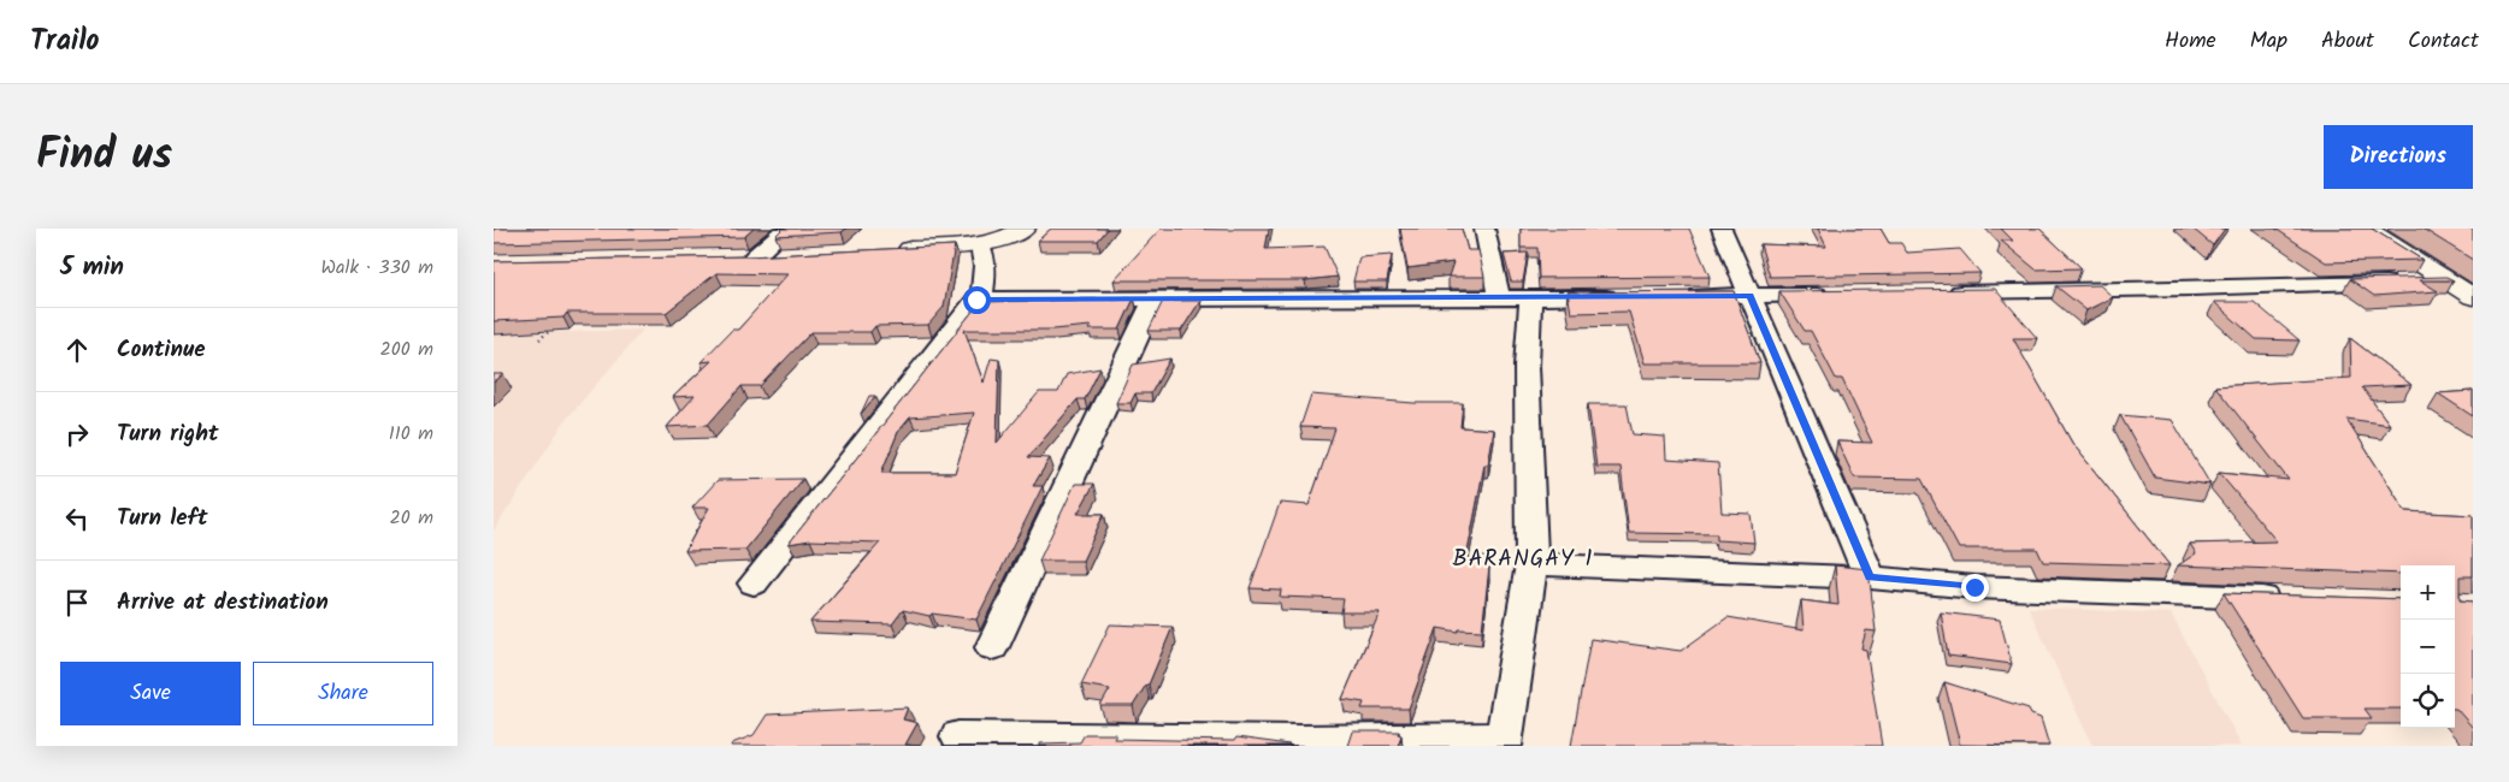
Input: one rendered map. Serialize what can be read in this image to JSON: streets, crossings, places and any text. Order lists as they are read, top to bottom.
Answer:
{
  "districts": ["BARANGAY 1"],
  "page": {
    "header": "Trailo",
    "nav": [
      "Home",
      "Map",
      "About",
      "Contact"
    ],
    "title": "Find us",
    "buttons": [
      "Directions",
      ["Save", "Share"]
    ],
    "heading": ["5 min", "Walk · 330 m"],
    "list": [
      ["Continue", "200 m"],
      ["Turn right", "110 m"],
      ["Turn left", "20 m"],
      "Arrive at destination"
    ],
    "map_buttons": ["+", "−"]
  }
}
